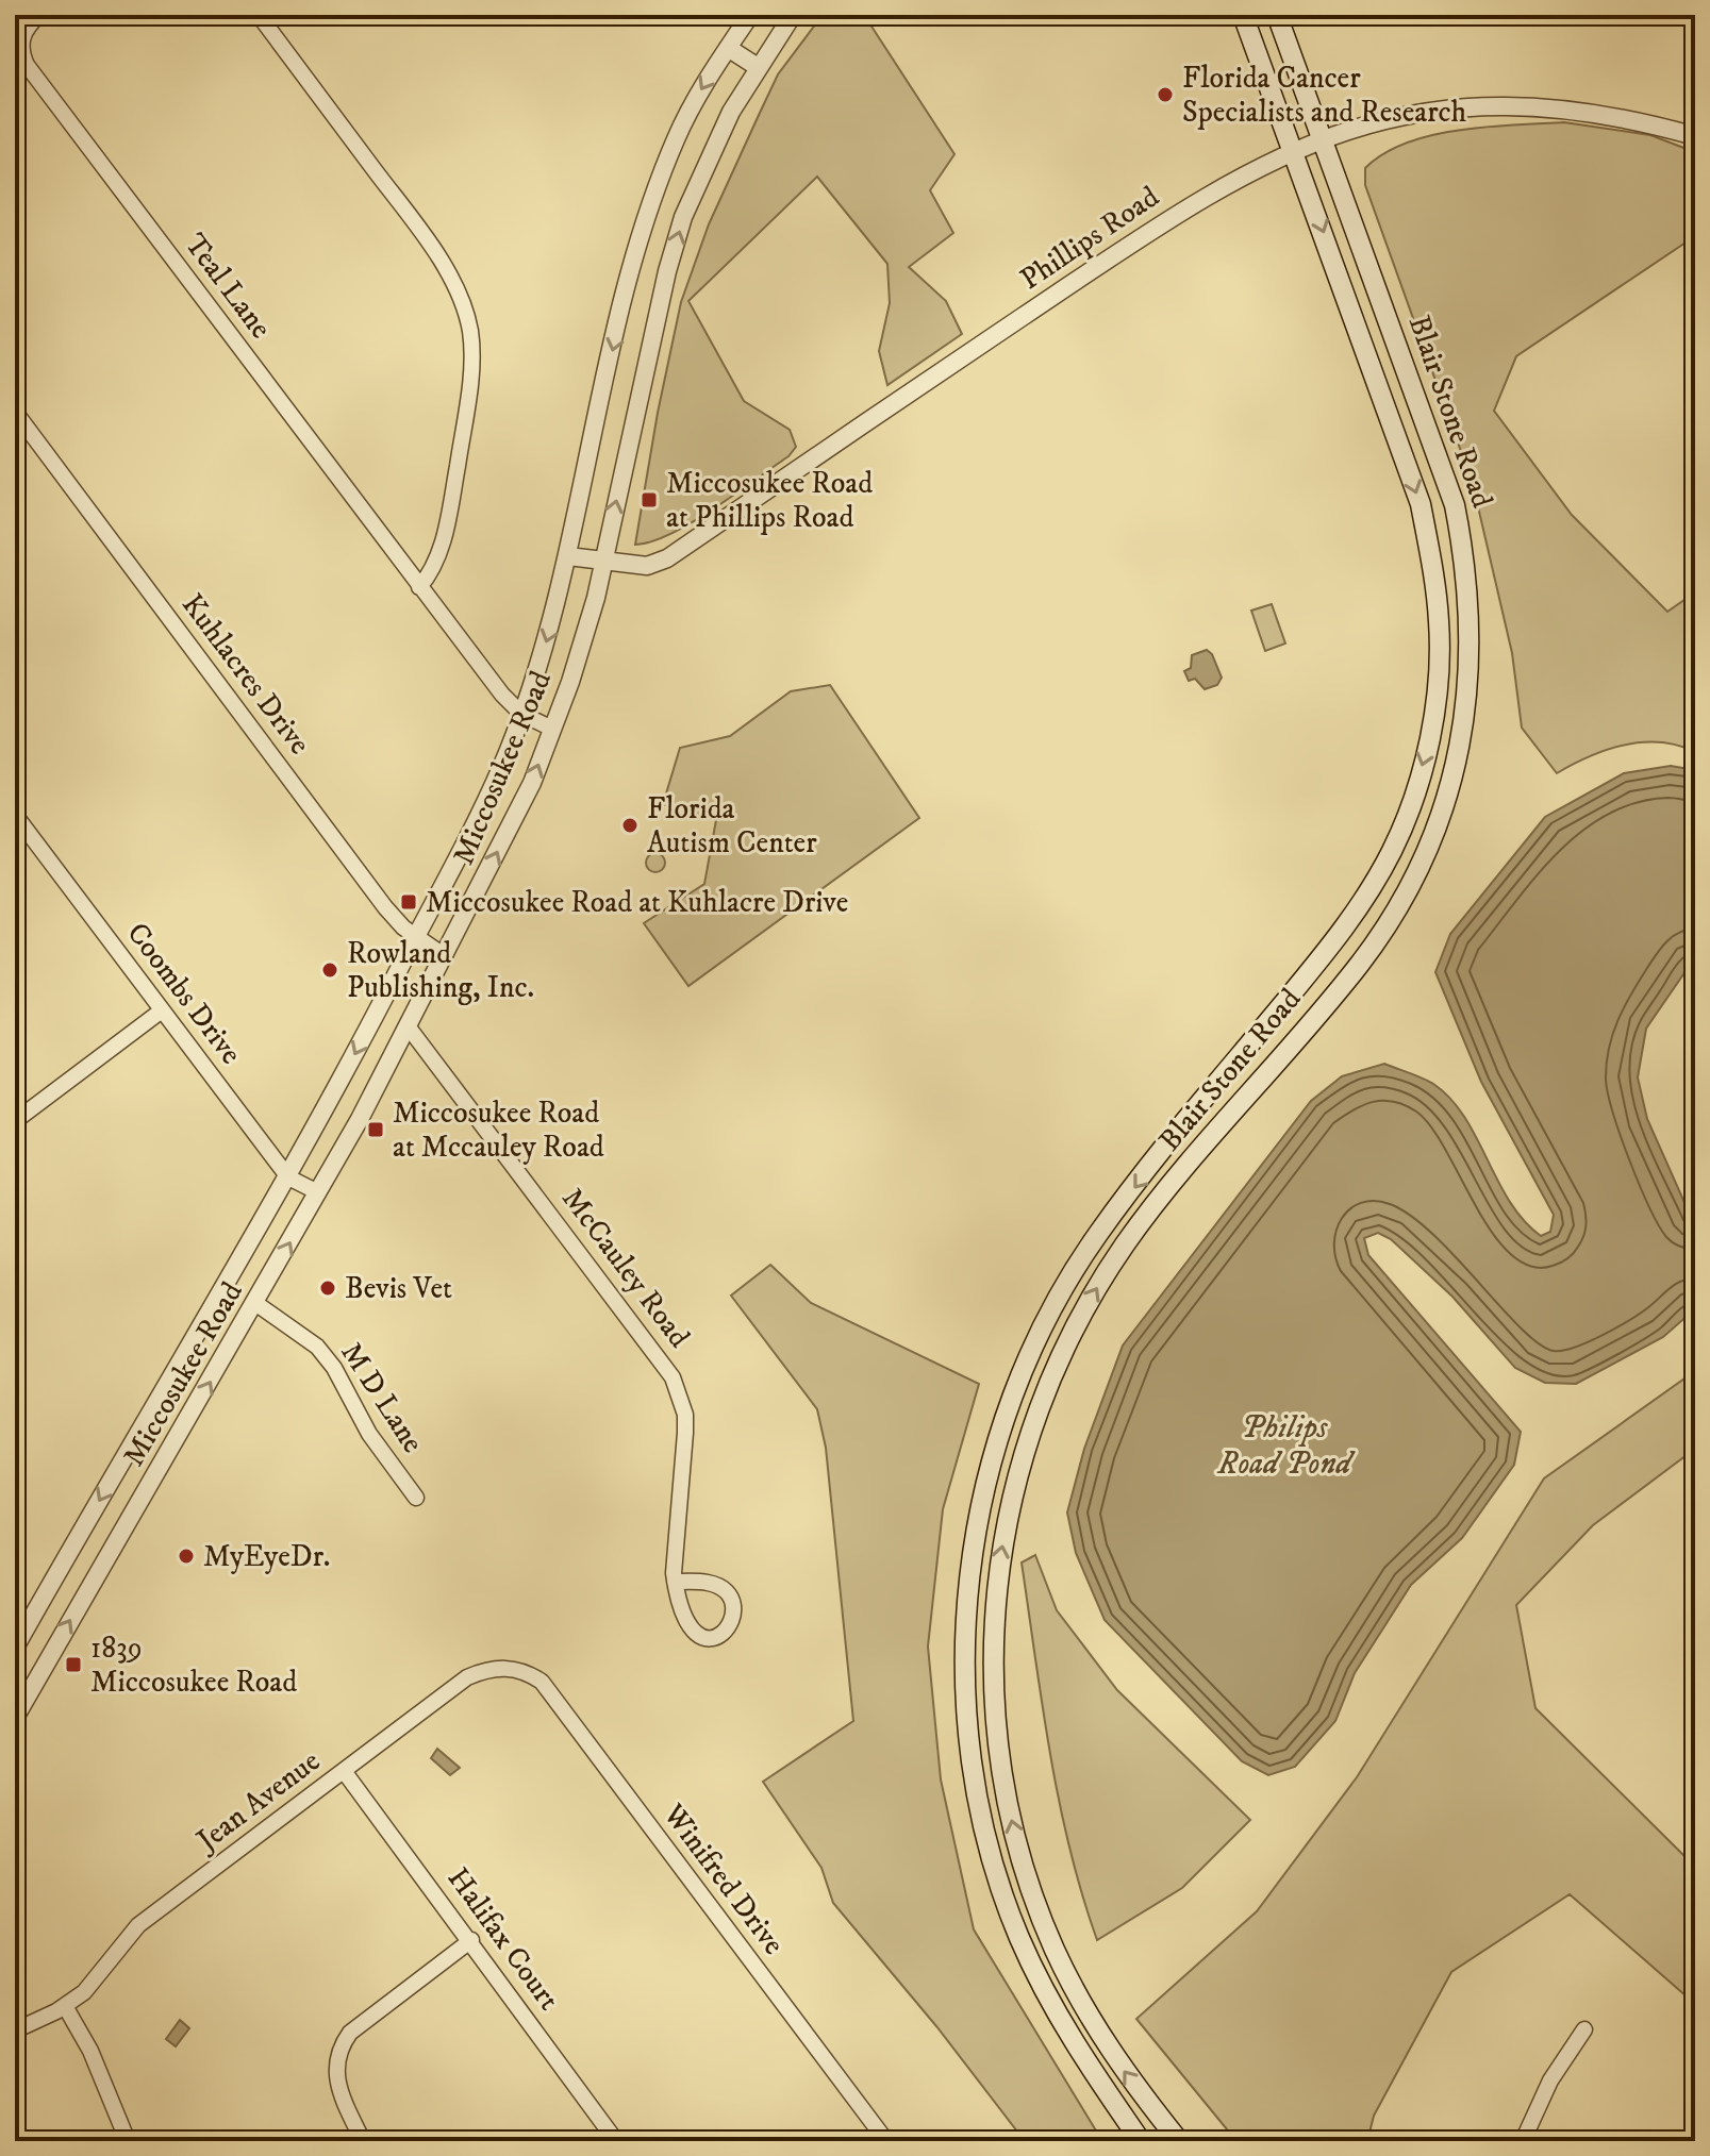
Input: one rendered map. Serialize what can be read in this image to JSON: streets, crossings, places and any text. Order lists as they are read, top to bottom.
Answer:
{
  "streets": {
    "main road": ["Blair Stone Road"],
    "street": [
      "Phillips Road",
      "Teal Lane",
      "Kuhlacres Drive",
      "Miccosukee Road",
      "Coombs Drive",
      "McCauley Road",
      "M D Lane",
      "Jean Avenue",
      "Winifred Drive",
      "Halifax Court"
    ]
  },
  "crossings": [
    ["Phillips Road", "Blair Stone Road"],
    ["Phillips Road", "Miccosukee Road"],
    ["Teal Lane", "Miccosukee Road"],
    ["Kuhlacres Drive", "Miccosukee Road"],
    ["Miccosukee Road", "Coombs Drive"],
    ["Miccosukee Road", "McCauley Road"],
    ["Miccosukee Road", "M D Lane"],
    ["Jean Avenue", "Winifred Drive"],
    ["Jean Avenue", "Halifax Court"]
  ],
  "water": ["Philips Road Pond"],
  "places": {
    "other": [
      "Florida Cancer Specialists and Research",
      "Florida Autism Center",
      "Rowland Publishing, Inc.",
      "Bevis Vet",
      "MyEyeDr."
    ],
    "transit": [
      "Miccosukee Road at Phillips Road",
      "Miccosukee Road at Kuhlacre Drive",
      "Miccosukee Road at Mccauley Road",
      "1839 Miccosukee Road"
    ]
  }
}
